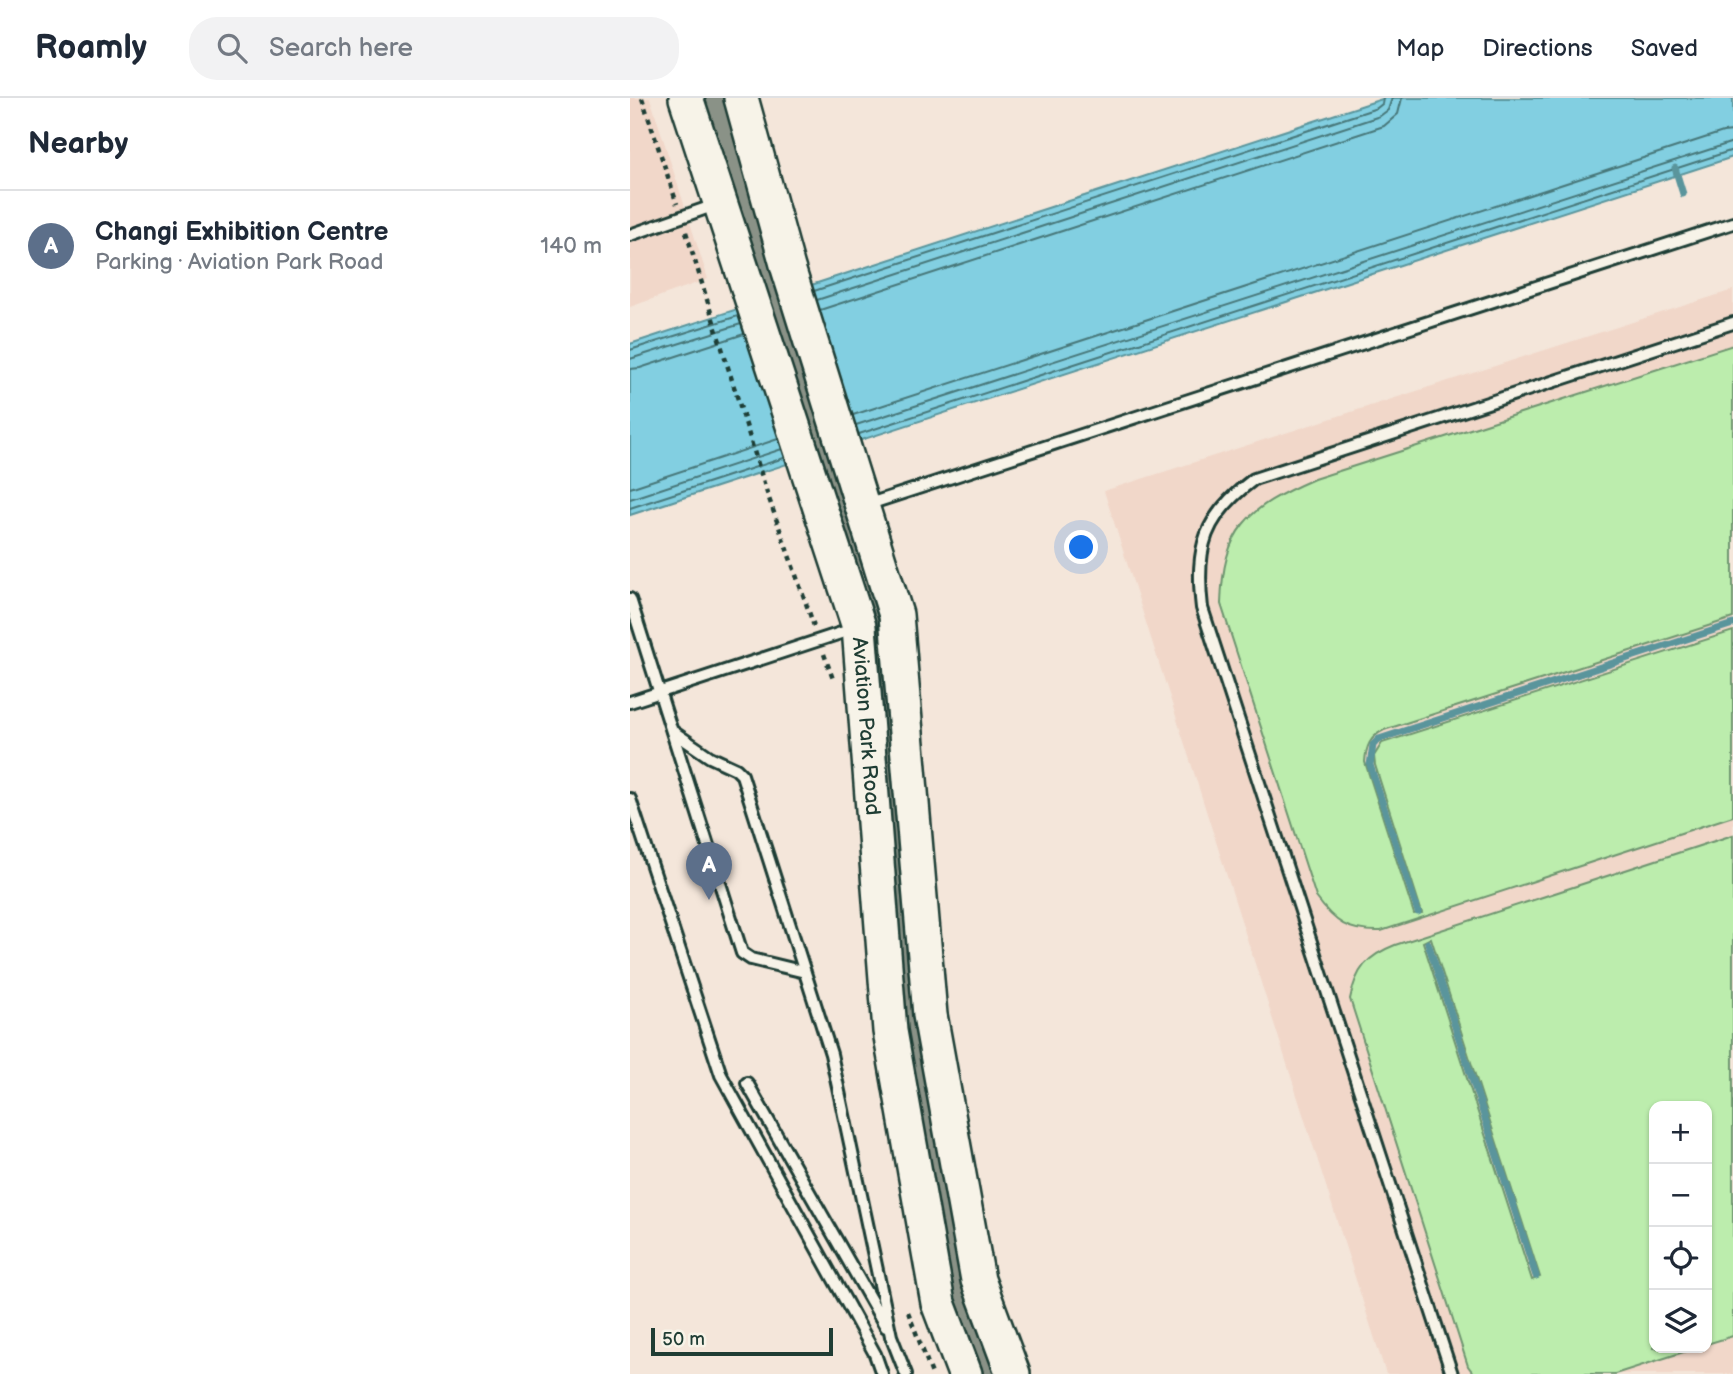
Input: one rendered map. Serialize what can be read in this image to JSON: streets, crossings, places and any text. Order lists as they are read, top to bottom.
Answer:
{
  "streets": {
    "main road": ["Aviation Park Road"]
  },
  "scale_bar": "50 m",
  "page": {
    "header": "Roamly",
    "search": "Search here",
    "nav": ["Map", "Directions", "Saved"],
    "heading": "Nearby",
    "list": [
      {
        "mark": "A",
        "name": "Changi Exhibition Centre",
        "note": "Parking · Aviation Park Road",
        "value": "140 m"
      }
    ],
    "pins": "A",
    "map_buttons": ["+", "−"],
    "scale": "50 m"
  }
}
